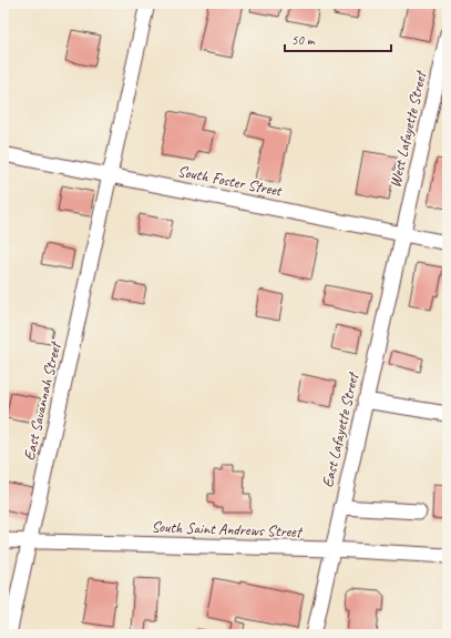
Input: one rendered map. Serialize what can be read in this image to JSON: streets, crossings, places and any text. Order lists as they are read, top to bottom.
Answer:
{
  "streets": {
    "street": [
      "West Lafayette Street",
      "South Foster Street",
      "East Savannah Street",
      "East Lafayette Street",
      "South Saint Andrews Street"
    ]
  },
  "crossings": [
    ["West Lafayette Street", "South Foster Street"],
    ["West Lafayette Street", "East Lafayette Street"],
    ["South Foster Street", "East Savannah Street"],
    ["South Foster Street", "East Lafayette Street"],
    ["East Savannah Street", "South Saint Andrews Street"],
    ["East Lafayette Street", "South Saint Andrews Street"]
  ],
  "scale_bar": "50 m"
}
